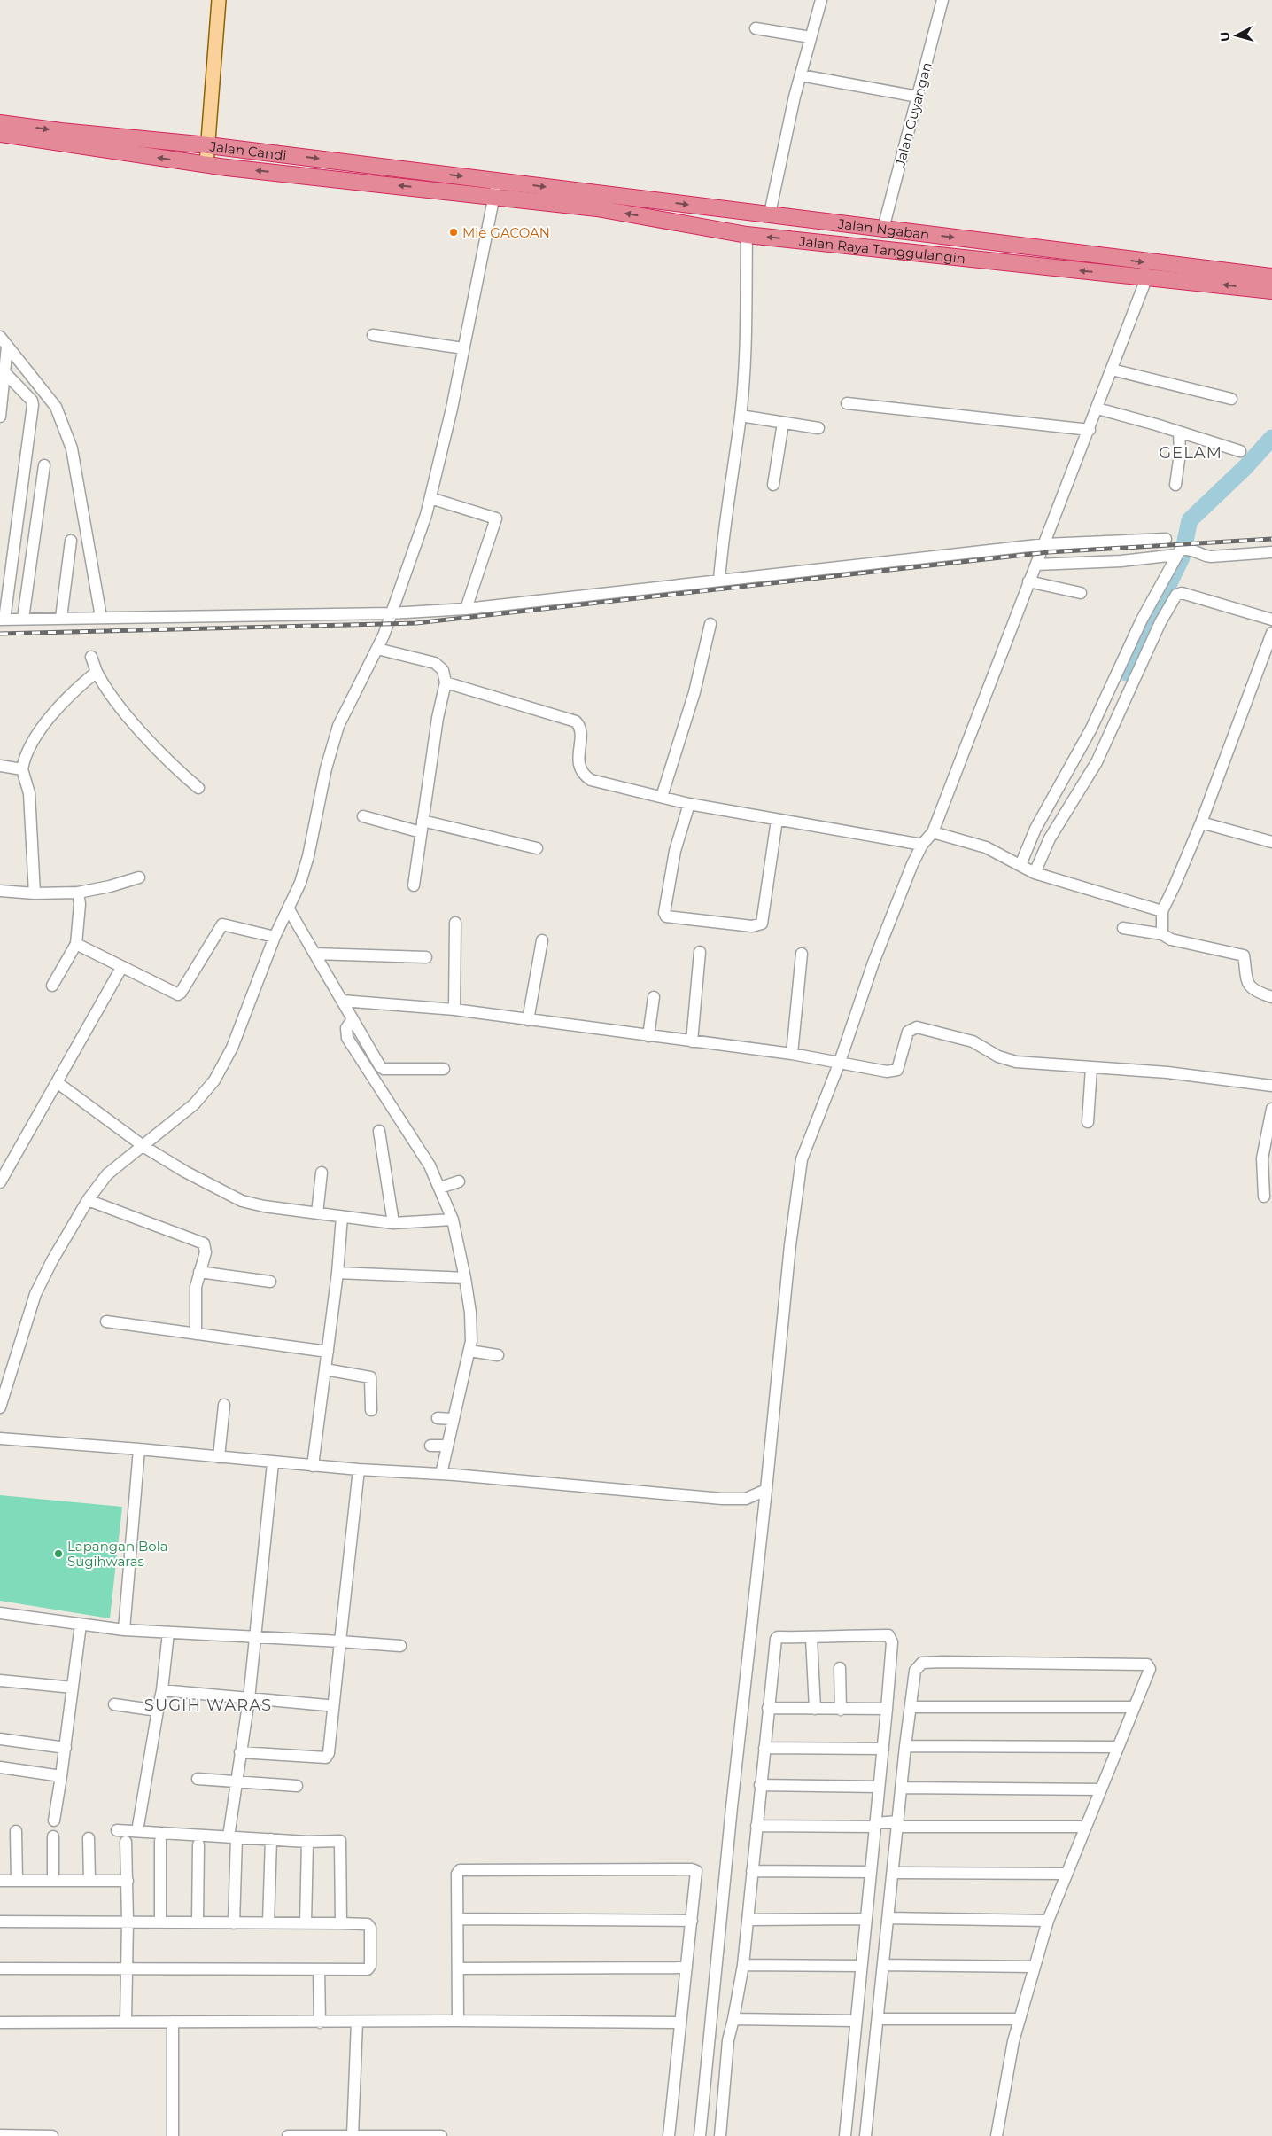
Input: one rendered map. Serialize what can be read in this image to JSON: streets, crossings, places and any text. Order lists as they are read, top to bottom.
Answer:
{
  "streets": {
    "highway": ["Jalan Candi", "Jalan Ngaban", "Jalan Raya Tanggulangin"],
    "street": ["Jalan Guyangan"]
  },
  "crossings": [
    ["Jalan Guyangan", "Jalan Ngaban"],
    ["Jalan Candi", "Jalan Ngaban"],
    ["Jalan Candi", "Jalan Raya Tanggulangin"],
    ["Jalan Ngaban", "Jalan Raya Tanggulangin"]
  ],
  "one_way": ["Jalan Ngaban", "Jalan Raya Tanggulangin"],
  "districts": ["GELAM", "SUGIH WARAS"],
  "places": ["Mie GACOAN", "Lapangan Bola Sugihwaras"],
  "north": "left"
}
